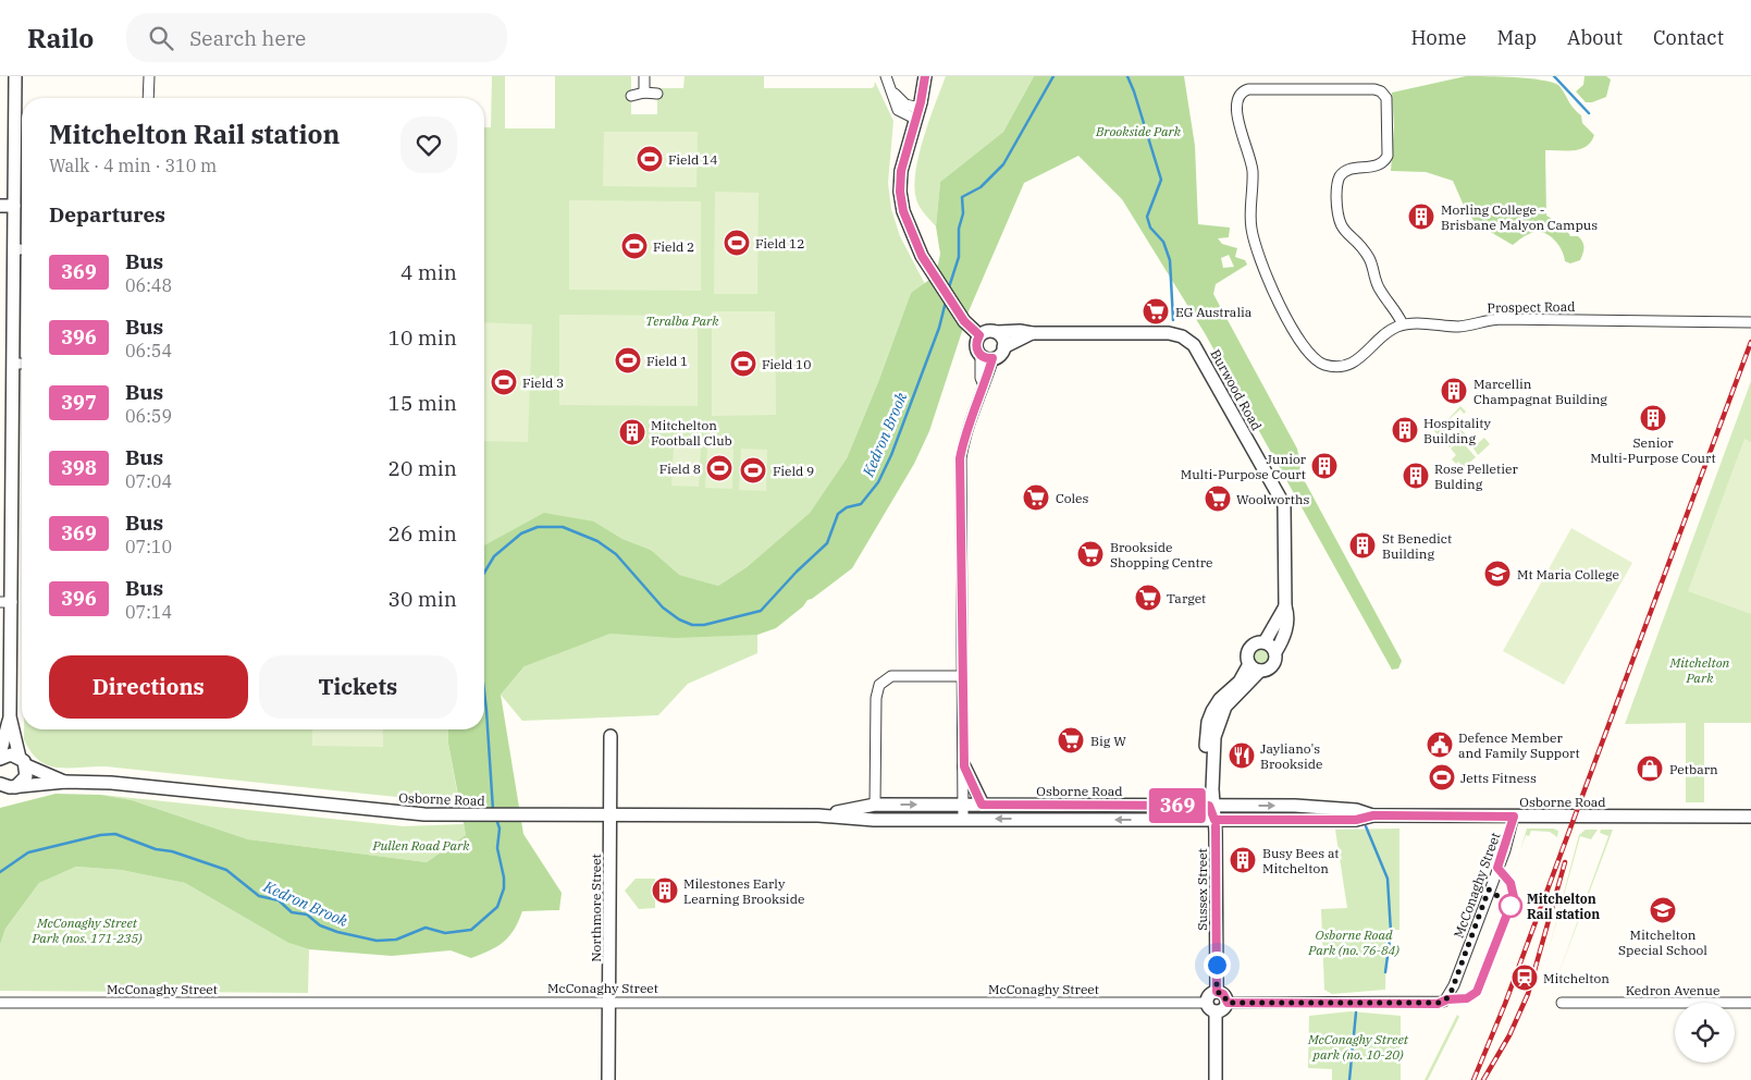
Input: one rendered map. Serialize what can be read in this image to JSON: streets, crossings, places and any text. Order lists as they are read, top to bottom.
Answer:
{
  "streets": {
    "street": [
      "Prospect Road",
      "Burwood Road",
      "Osborne Road",
      "McConaghy Street",
      "Sussex Street",
      "Northmore Street",
      "Kedron Avenue"
    ]
  },
  "crossings": [
    ["Osborne Road", "McConaghy Street"],
    ["Osborne Road", "Sussex Street"],
    ["Osborne Road", "Northmore Street"],
    ["McConaghy Street", "Sussex Street"],
    ["McConaghy Street", "Northmore Street"]
  ],
  "water": ["Kedron Brook"],
  "parks": [
    "Brookside Park",
    "Teralba Park",
    "Mitchelton Park",
    "Pullen Road Park",
    "McConaghy Street Park (nos. 171-235)",
    "Osborne Road Park (no. 76-84)",
    "McConaghy Street park (no. 10-20)"
  ],
  "places": {
    "sports": [
      "Field 14",
      "Field 12",
      "Field 2",
      "Field 1",
      "Field 10",
      "Field 3",
      "Field 8",
      "Field 9",
      "Jetts Fitness"
    ],
    "building": [
      "Morling College - Brisbane Malyon Campus",
      "Marcellin Champagnat Building",
      "Senior Multi-Purpose Court",
      "Hospitality Building",
      "Mitchelton Football Club",
      "Junior Multi-Purpose Court",
      "Rose Pelletier Bulding",
      "St Benedict Building",
      "Busy Bees at Mitchelton",
      "Milestones Early Learning Brookside"
    ],
    "supermarket": [
      "EG Australia",
      "Coles",
      "Woolworths",
      "Brookside Shopping Centre",
      "Target",
      "Big W"
    ],
    "school or university": ["Mt Maria College", "Mitchelton Special School"],
    "public building": ["Defence Member and Family Support"],
    "restaurant": ["Jayliano's Brookside"],
    "shop": ["Petbarn"],
    "other": ["Mitchelton Rail station"],
    "station": ["Mitchelton"]
  },
  "lines": ["bus line 369"],
  "page": {
    "header": "Railo",
    "search": "Search here",
    "nav": [
      "Home",
      "Map",
      "About",
      "Contact"
    ],
    "on_map": "369",
    "heading": [
      ["Mitchelton Rail station", "Walk · 4 min · 310 m"],
      "Departures"
    ],
    "list": [
      {
        "mark": "369",
        "name": "Bus",
        "note": "06:48",
        "value": "4 min"
      },
      {
        "mark": "396",
        "name": "Bus",
        "note": "06:54",
        "value": "10 min"
      },
      {
        "mark": "397",
        "name": "Bus",
        "note": "06:59",
        "value": "15 min"
      },
      {
        "mark": "398",
        "name": "Bus",
        "note": "07:04",
        "value": "20 min"
      },
      {
        "mark": "369",
        "name": "Bus",
        "note": "07:10",
        "value": "26 min"
      },
      {
        "mark": "396",
        "name": "Bus",
        "note": "07:14",
        "value": "30 min"
      }
    ],
    "buttons": ["Directions", "Tickets"]
  }
}
